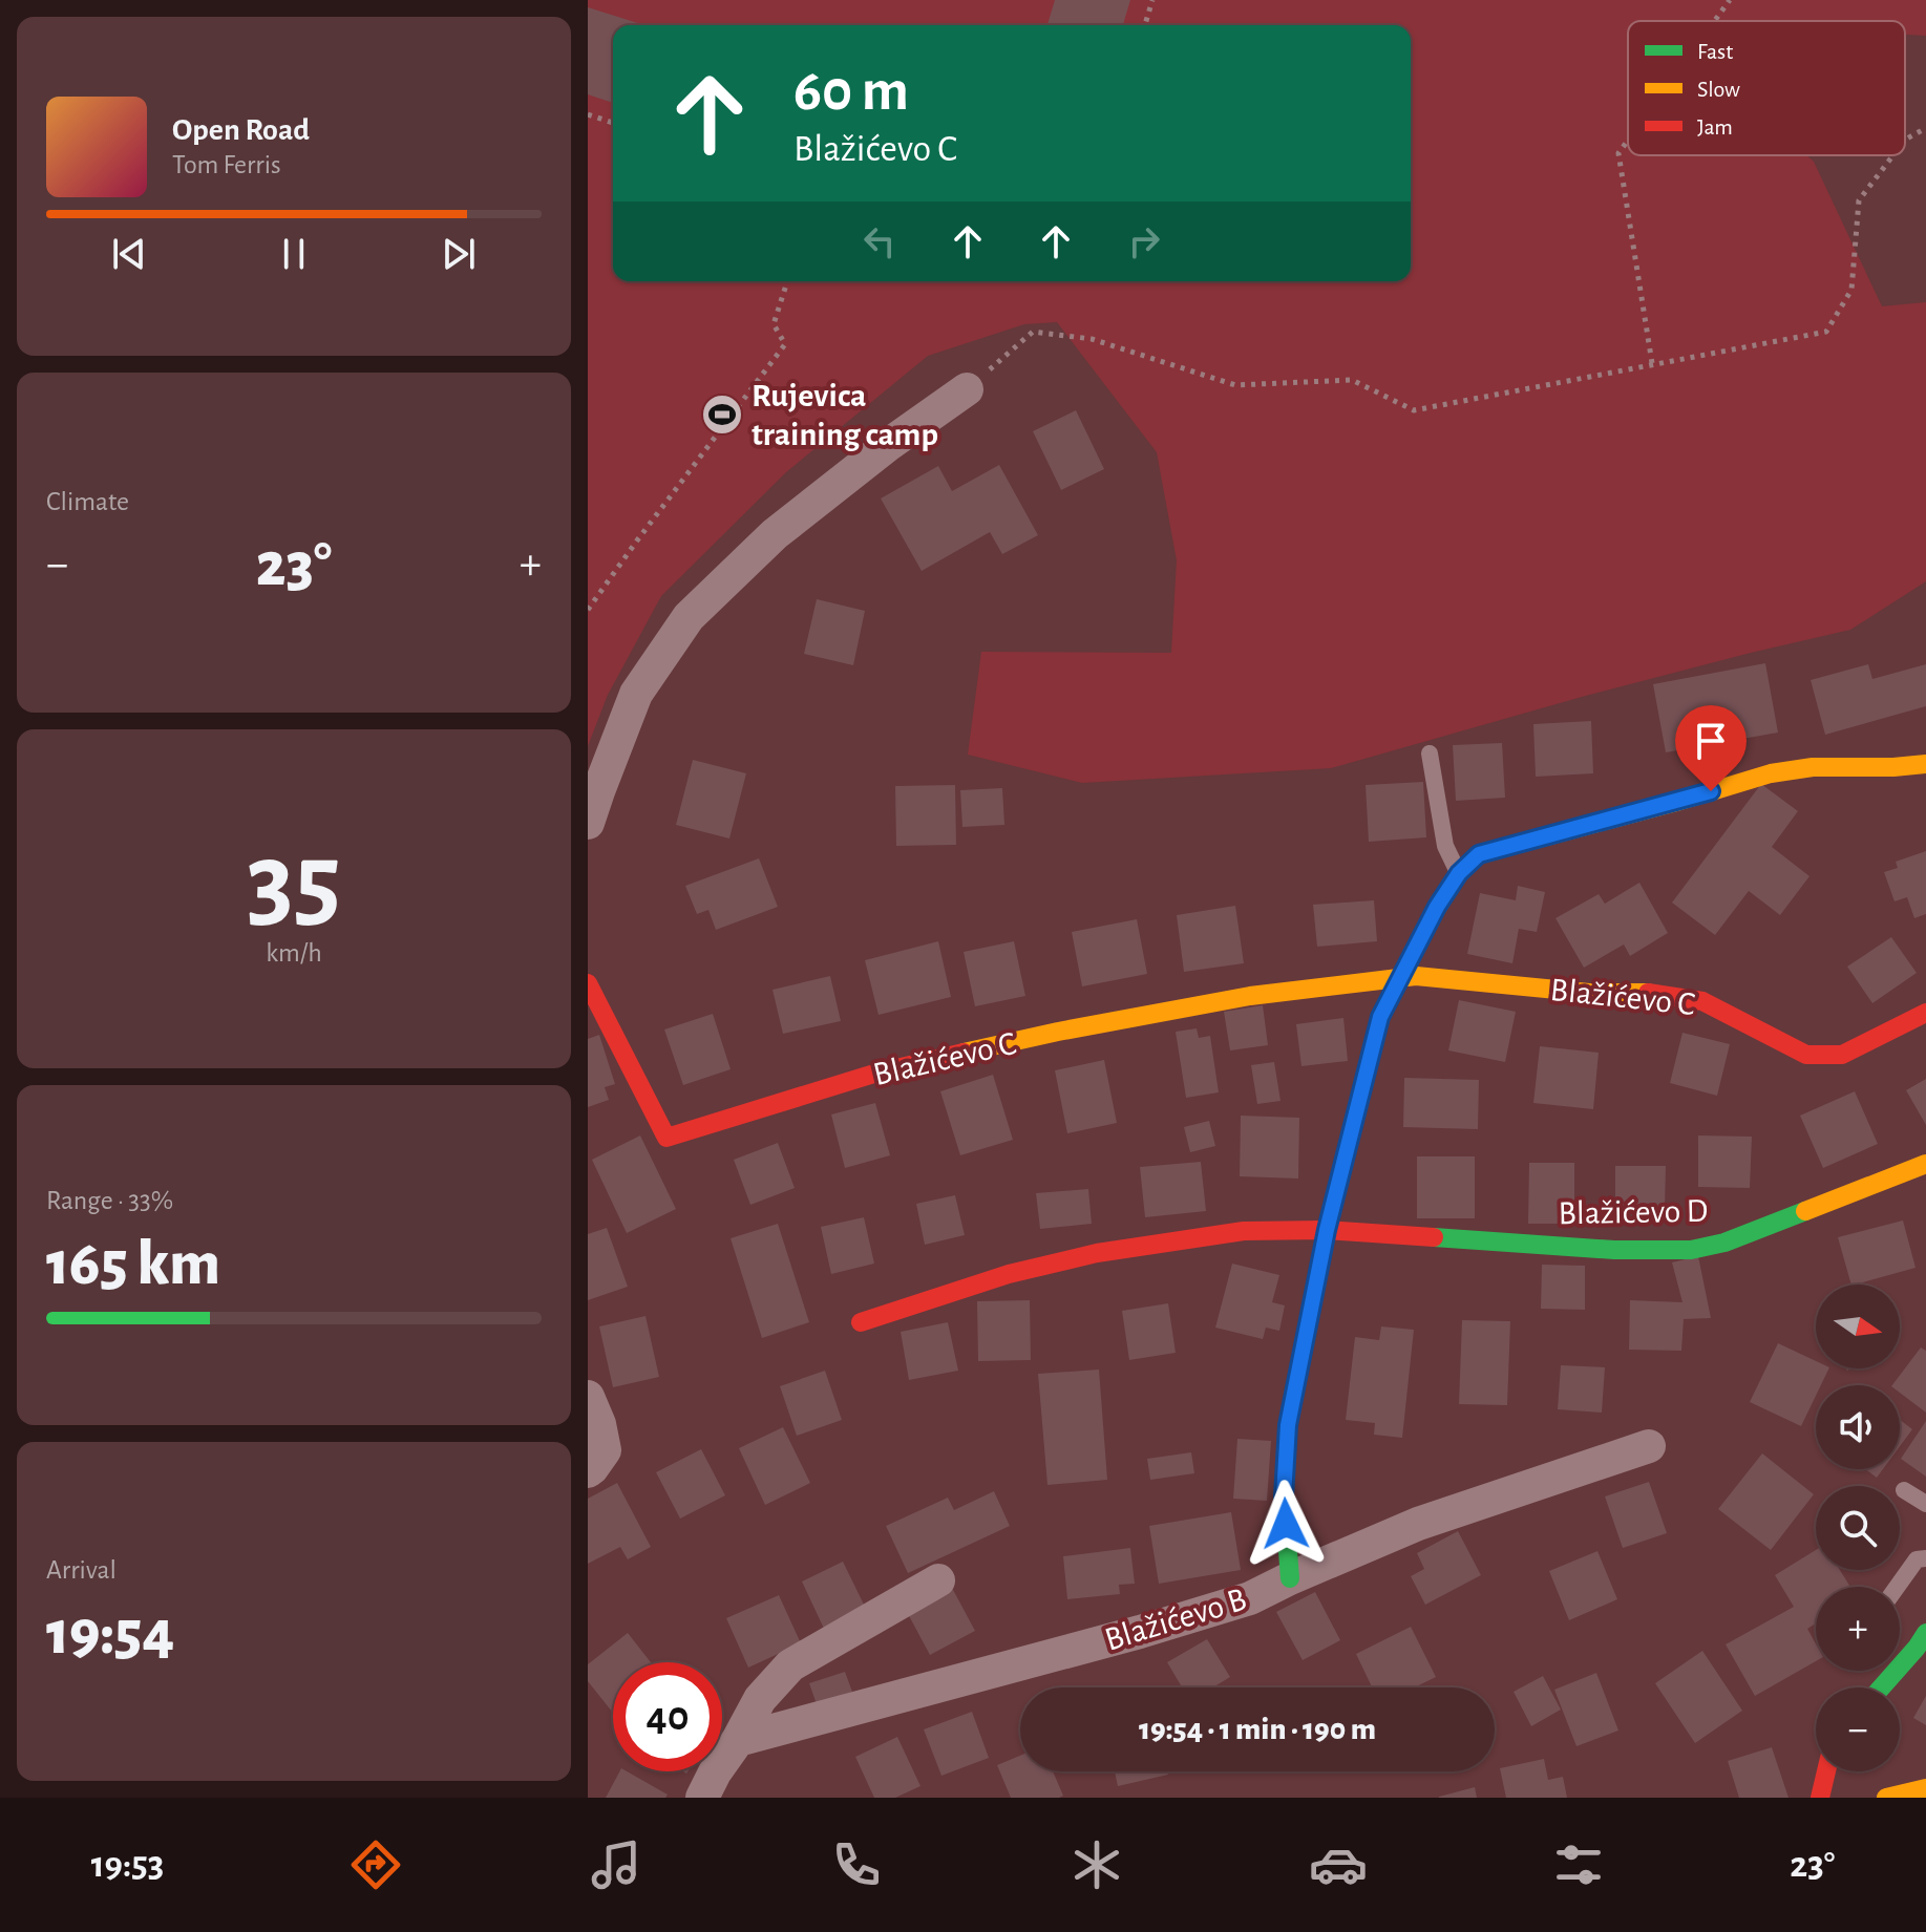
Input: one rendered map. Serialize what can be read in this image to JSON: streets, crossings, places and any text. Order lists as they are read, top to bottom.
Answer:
{
  "streets": {
    "street": ["Blažićevo C", "Blažićevo D", "Blažićevo B"]
  },
  "places": {
    "sports": ["Rujevica training camp"]
  },
  "legend": ["Fast", "Slow", "Jam"],
  "north": "right",
  "page": {
    "turn": ["60 m", "Blažićevo C"],
    "song": ["Open Road", "Tom Ferris"],
    "tile": [
      "Climate",
      ["35", "km/h"],
      ["Range · 33%", "165 km"],
      ["Arrival", "19:54"]
    ],
    "heat": ["−", "23°", "+"],
    "map_buttons": ["+", "−"],
    "limit": "40",
    "trip": "19:54 · 1 min · 190 m",
    "tabs": ["19:53", "23°"]
  }
}
